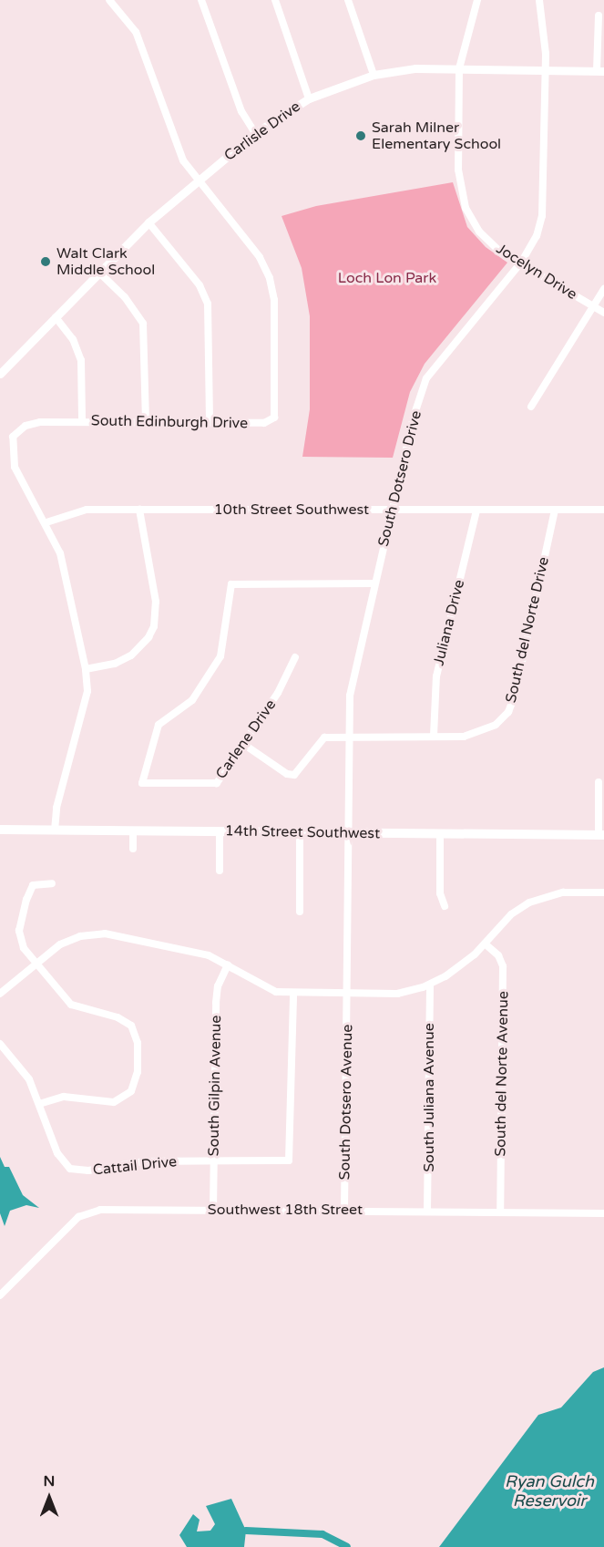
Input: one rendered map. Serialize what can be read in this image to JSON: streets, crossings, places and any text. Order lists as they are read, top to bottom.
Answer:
{
  "streets": {
    "main road": ["14th Street Southwest"],
    "street": [
      "Carlisle Drive",
      "Jocelyn Drive",
      "South Edinburgh Drive",
      "South Dotsero Drive",
      "10th Street Southwest",
      "Juliana Drive",
      "South del Norte Drive",
      "Carlene Drive",
      "South del Norte Avenue",
      "South Gilpin Avenue",
      "South Juliana Avenue",
      "South Dotsero Avenue",
      "Cattail Drive",
      "Southwest 18th Street"
    ]
  },
  "crossings": [
    ["Carlisle Drive", "Jocelyn Drive"],
    ["Carlisle Drive", "South Edinburgh Drive"],
    ["Carlisle Drive", "South Dotsero Drive"],
    ["Jocelyn Drive", "South Dotsero Drive"],
    ["South Edinburgh Drive", "10th Street Southwest"],
    ["South Edinburgh Drive", "14th Street Southwest"],
    ["South Dotsero Drive", "10th Street Southwest"],
    ["South Dotsero Drive", "South del Norte Drive"],
    ["South Dotsero Drive", "Carlene Drive"],
    ["South Dotsero Drive", "14th Street Southwest"],
    ["South Dotsero Drive", "South Dotsero Avenue"],
    ["10th Street Southwest", "Juliana Drive"],
    ["10th Street Southwest", "South del Norte Drive"],
    ["Juliana Drive", "South del Norte Drive"],
    ["South del Norte Drive", "Carlene Drive"],
    ["South del Norte Avenue", "Southwest 18th Street"],
    ["South Gilpin Avenue", "Cattail Drive"],
    ["South Gilpin Avenue", "Southwest 18th Street"],
    ["South Juliana Avenue", "Southwest 18th Street"],
    ["South Dotsero Avenue", "Southwest 18th Street"]
  ],
  "water": ["Ryan Gulch Reservoir"],
  "parks": ["Loch Lon Park"],
  "places": ["Sarah Milner Elementary School", "Walt Clark Middle School"],
  "north": "top"
}
